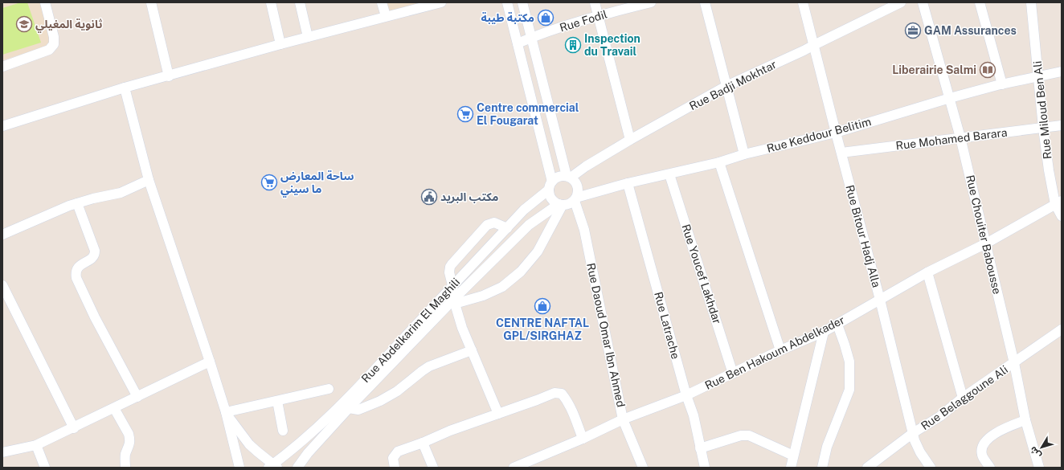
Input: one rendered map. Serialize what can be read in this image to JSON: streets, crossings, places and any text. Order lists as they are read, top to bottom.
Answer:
{
  "streets": {
    "street": [
      "Rue Fodil",
      "Rue Badji Mokhtar",
      "Rue Miloud Ben Ali",
      "Rue Keddour Belitim",
      "Rue Mohamed Barara",
      "Rue Chouiter Babousse",
      "Rue Bitour Hadj Alla",
      "Rue Youcef Lakhdar",
      "Rue Latrache",
      "Rue Abdelkarim El Maghili",
      "Rue Daoud Omar Ibn Ahmed",
      "Rue Ben Hakoum Abdelkader",
      "Rue Belaggoune Ali"
    ]
  },
  "crossings": [
    ["Rue Badji Mokhtar", "Rue Keddour Belitim"],
    ["Rue Badji Mokhtar", "Rue Bitour Hadj Alla"],
    ["Rue Badji Mokhtar", "Rue Abdelkarim El Maghili"],
    ["Rue Badji Mokhtar", "Rue Daoud Omar Ibn Ahmed"],
    ["Rue Miloud Ben Ali", "Rue Keddour Belitim"],
    ["Rue Miloud Ben Ali", "Rue Mohamed Barara"],
    ["Rue Miloud Ben Ali", "Rue Ben Hakoum Abdelkader"],
    ["Rue Keddour Belitim", "Rue Chouiter Babousse"],
    ["Rue Keddour Belitim", "Rue Bitour Hadj Alla"],
    ["Rue Keddour Belitim", "Rue Youcef Lakhdar"],
    ["Rue Keddour Belitim", "Rue Latrache"],
    ["Rue Keddour Belitim", "Rue Abdelkarim El Maghili"],
    ["Rue Keddour Belitim", "Rue Daoud Omar Ibn Ahmed"],
    ["Rue Mohamed Barara", "Rue Chouiter Babousse"],
    ["Rue Mohamed Barara", "Rue Bitour Hadj Alla"],
    ["Rue Chouiter Babousse", "Rue Ben Hakoum Abdelkader"],
    ["Rue Chouiter Babousse", "Rue Belaggoune Ali"],
    ["Rue Bitour Hadj Alla", "Rue Ben Hakoum Abdelkader"],
    ["Rue Bitour Hadj Alla", "Rue Belaggoune Ali"],
    ["Rue Youcef Lakhdar", "Rue Ben Hakoum Abdelkader"],
    ["Rue Latrache", "Rue Ben Hakoum Abdelkader"],
    ["Rue Abdelkarim El Maghili", "Rue Daoud Omar Ibn Ahmed"],
    ["Rue Daoud Omar Ibn Ahmed", "Rue Ben Hakoum Abdelkader"]
  ],
  "places": {
    "shop": ["مكتبة طيبة", "CENTRE NAFTAL GPL/SIRGHAZ"],
    "school or university": ["ثانوية المغيلي"],
    "office": ["GAM Assurances"],
    "building": ["Inspection du Travail"],
    "library": ["Liberairie Salmi"],
    "supermarket": ["Centre commercial El Fougarat", "ساحة المعارض ما سيني"],
    "public building": ["مكتب البريد"]
  },
  "north": "bottom left"
}
